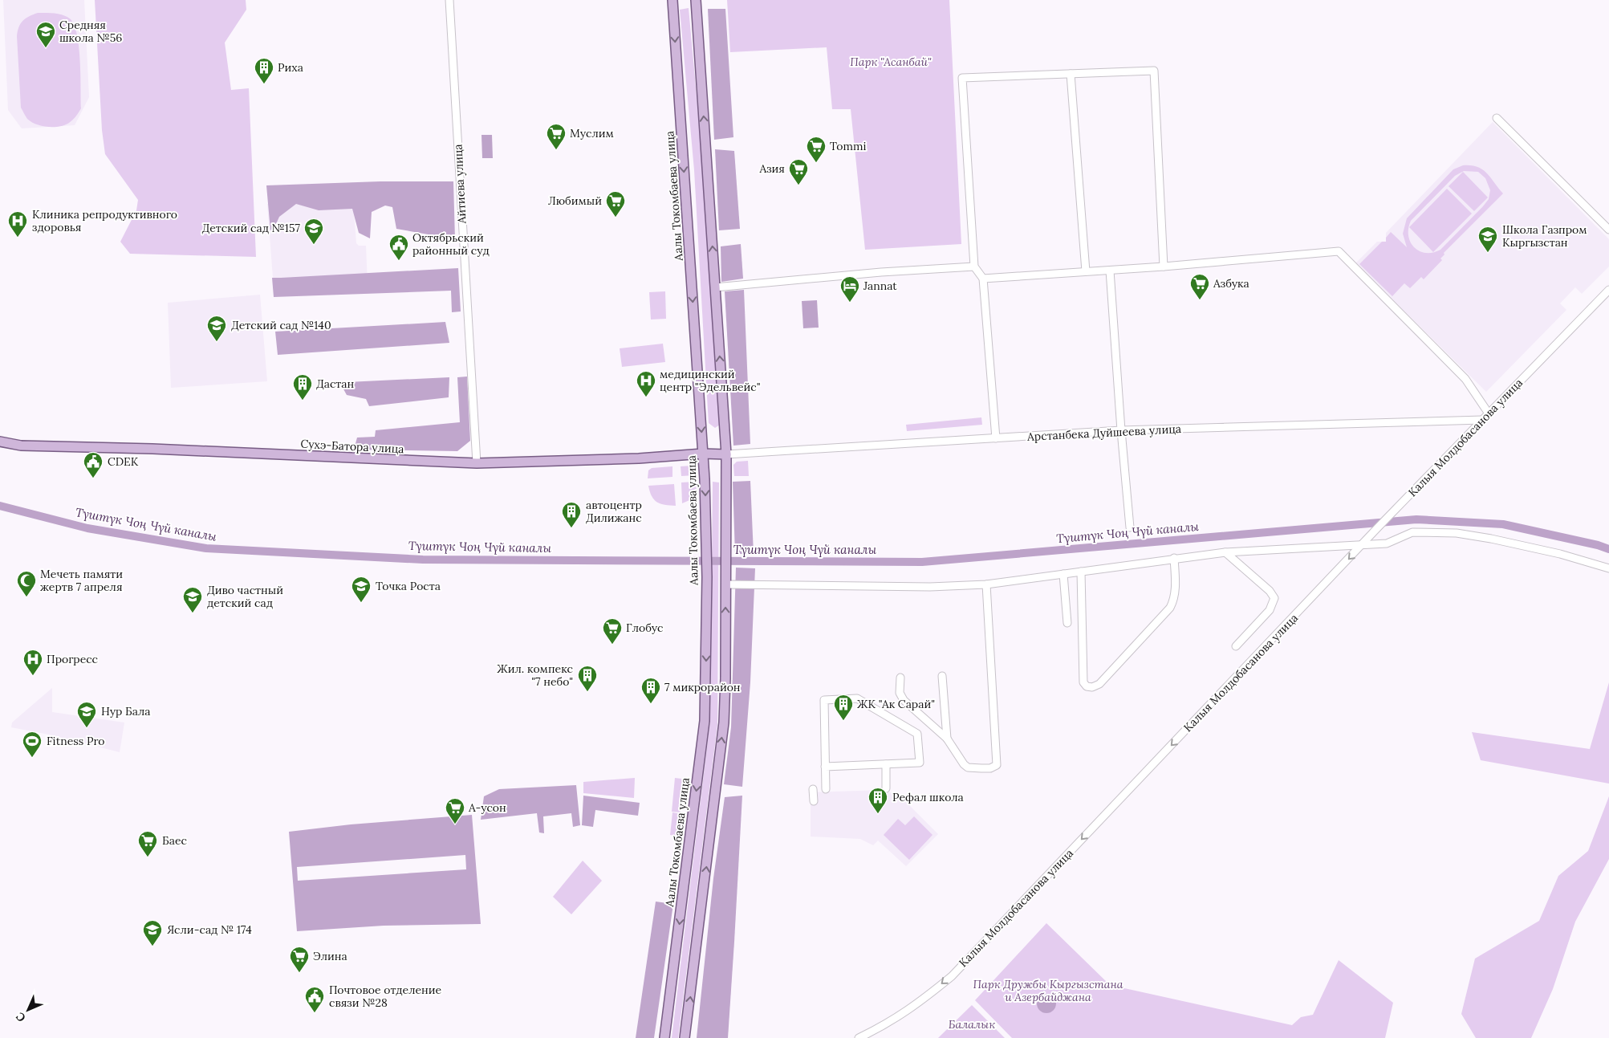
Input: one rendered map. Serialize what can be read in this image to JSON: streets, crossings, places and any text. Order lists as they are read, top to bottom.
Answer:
{
  "streets": {
    "main road": ["Аалы Токомбаева улица", "Сухэ-Батора улица"],
    "street": ["Айтиева улица", "Арстанбека Дуйшеева улица", "Калыя Молдобасанова улица"]
  },
  "crossings": [
    ["Айтиева улица", "Сухэ-Батора улица"],
    ["Аалы Токомбаева улица", "Сухэ-Батора улица"],
    ["Арстанбека Дуйшеева улица", "Калыя Молдобасанова улица"],
    ["Арстанбека Дуйшеева улица", "Сухэ-Батора улица"]
  ],
  "one_way": ["Калыя Молдобасанова улица"],
  "water": ["Түштүк Чоң Чүй каналы"],
  "parks": ["Парк \"Асанбай\"", "Парк Дружбы Кыргызстана и Азербайджана", "Балалык"],
  "places": {
    "school or university": [
      "Средняя школа №56",
      "Детский сад №157",
      "Школа Газпром Кыргызстан",
      "Детский сад №140",
      "Точка Роста",
      "Диво частный детский сад",
      "Нур Бала",
      "Ясли-сад № 174"
    ],
    "building": [
      "Риха",
      "Дастан",
      "автоцентр Дилижанс",
      "Жил. компекс \"7 небо\"",
      "7 микрорайон",
      "ЖК \"Ак Сарай\"",
      "Рефал школа"
    ],
    "supermarket": [
      "Муслим",
      "Tommi",
      "Азия",
      "Любимый",
      "Азбука",
      "Глобус",
      "А-усон",
      "Баес",
      "Элина"
    ],
    "hospital": ["Клиника репродуктивного здоровья", "медицинский центр \"Эдельвейс\"", "Прогресс"],
    "public building": ["Октябрьский районный суд", "CDEK", "Почтовое отделение связи №28"],
    "hotel": ["Jannat"],
    "mosque": ["Мечеть памяти жертв 7 апреля"],
    "sports": ["Fitness Pro"]
  },
  "north": "bottom left"
}
